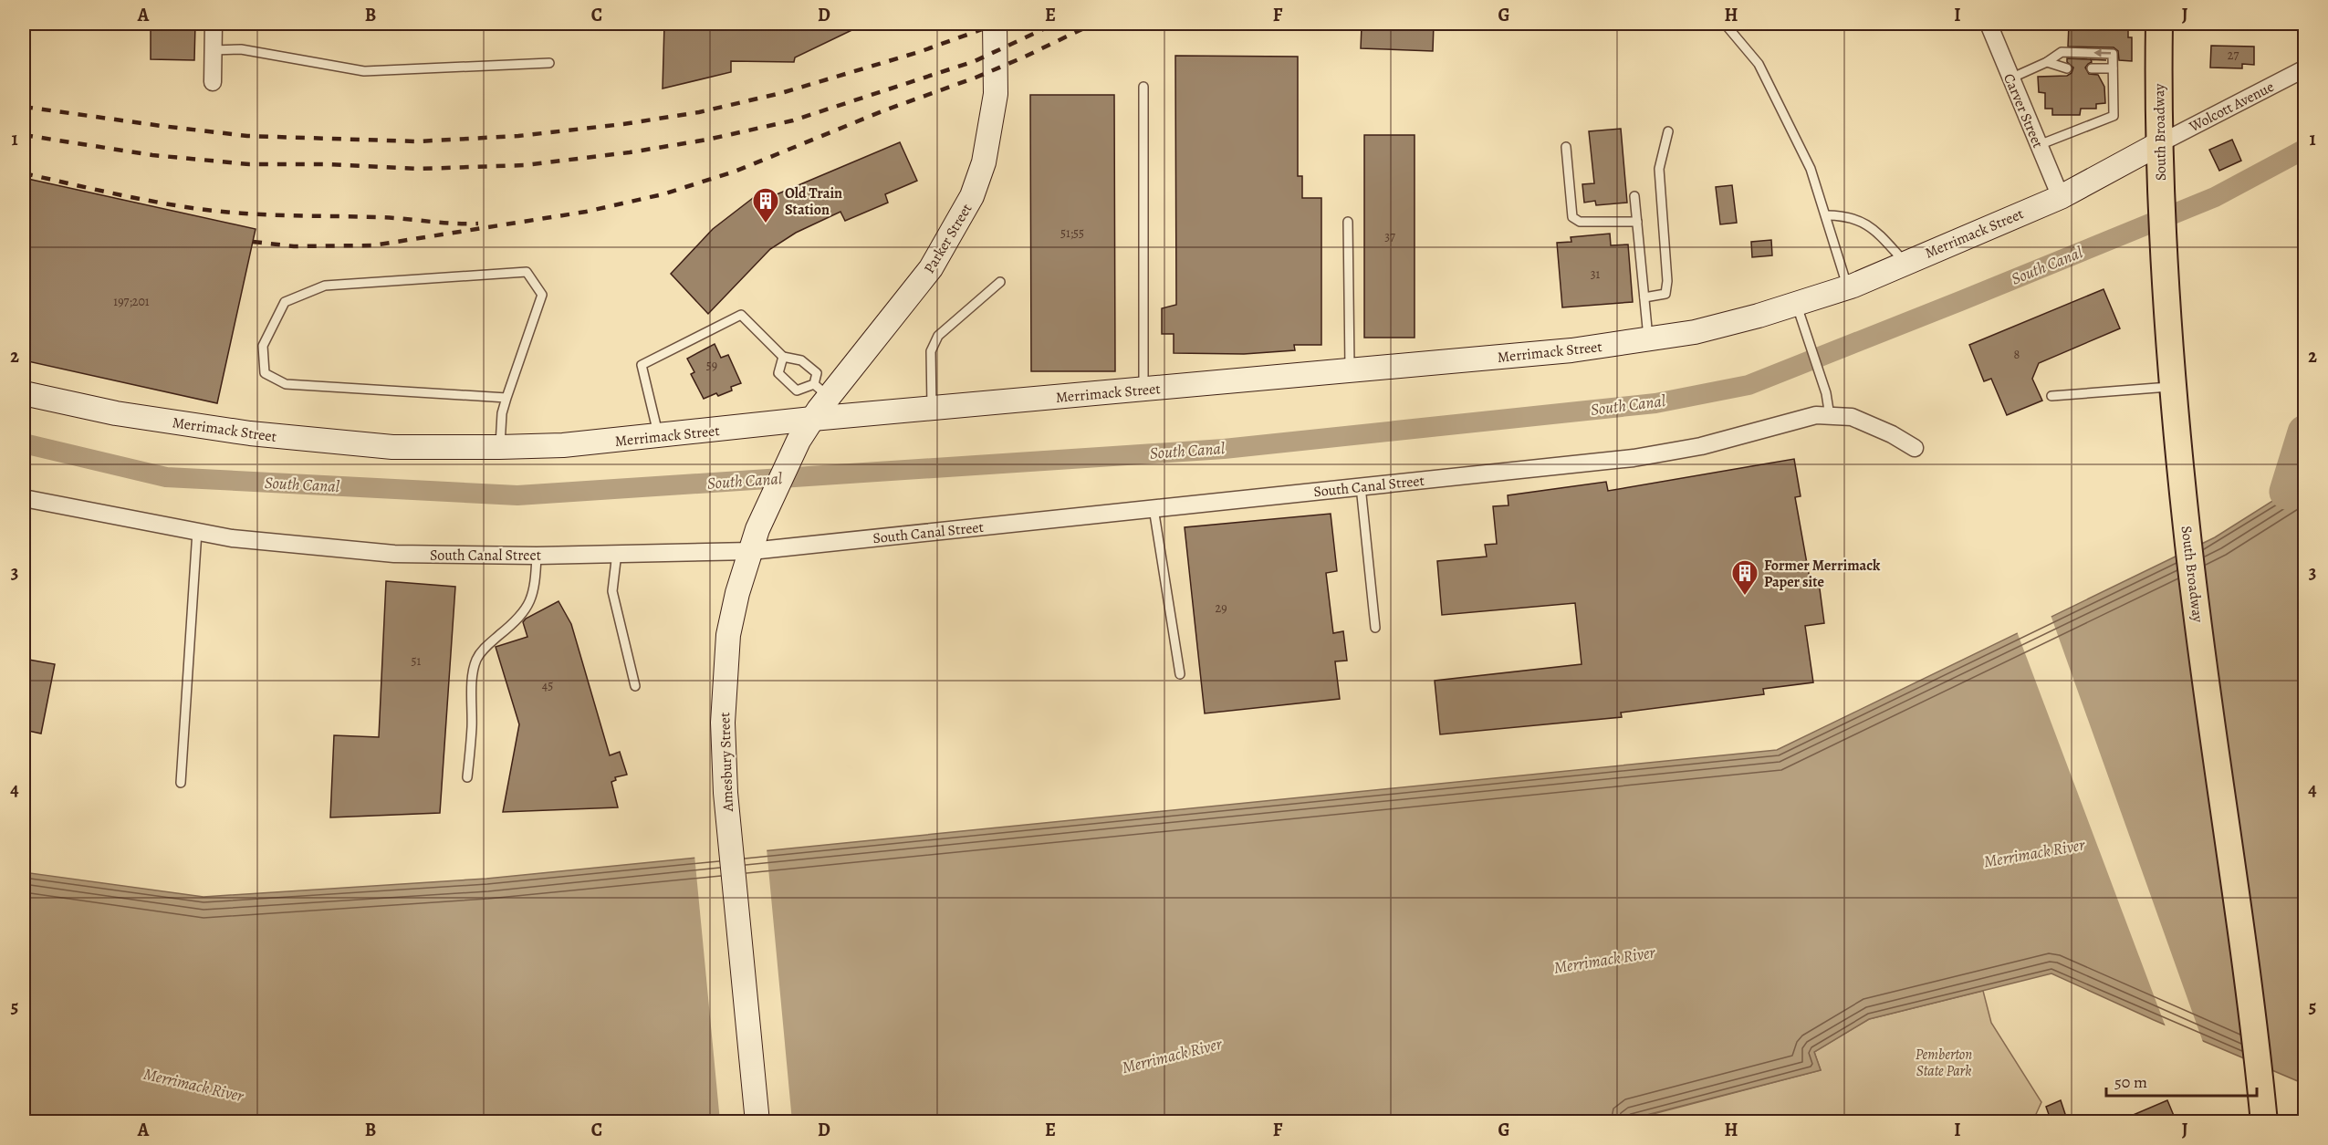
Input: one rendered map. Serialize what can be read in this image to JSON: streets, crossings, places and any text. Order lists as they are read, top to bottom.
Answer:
{
  "streets": {
    "main road": [
      "South Broadway",
      "Merrimack Street",
      "Parker Street",
      "Amesbury Street"
    ],
    "street": ["Wolcott Avenue", "Carver Street", "South Canal Street"]
  },
  "crossings": [
    ["Wolcott Avenue", "South Broadway"],
    ["Wolcott Avenue", "Merrimack Street"],
    ["Carver Street", "Merrimack Street"],
    ["South Broadway", "Merrimack Street"],
    ["Merrimack Street", "Parker Street"],
    ["Merrimack Street", "Amesbury Street"],
    ["Parker Street", "Amesbury Street"],
    ["South Canal Street", "Amesbury Street"]
  ],
  "water": ["South Canal", "Merrimack River"],
  "parks": ["Pemberton State Park"],
  "places": {
    "building": ["Old Train Station", "Former Merrimack Paper site"]
  },
  "house_numbers": [
    "27",
    "51;55",
    "37",
    "31",
    "197;201",
    "8",
    "59",
    "29",
    "51",
    "45"
  ],
  "scale_bar": "50 m",
  "grid": {
    "columns": [
      "A",
      "B",
      "C",
      "D",
      "E",
      "F",
      "G",
      "H",
      "I",
      "J"
    ],
    "rows": [
      "1",
      "2",
      "3",
      "4",
      "5"
    ]
  }
}
